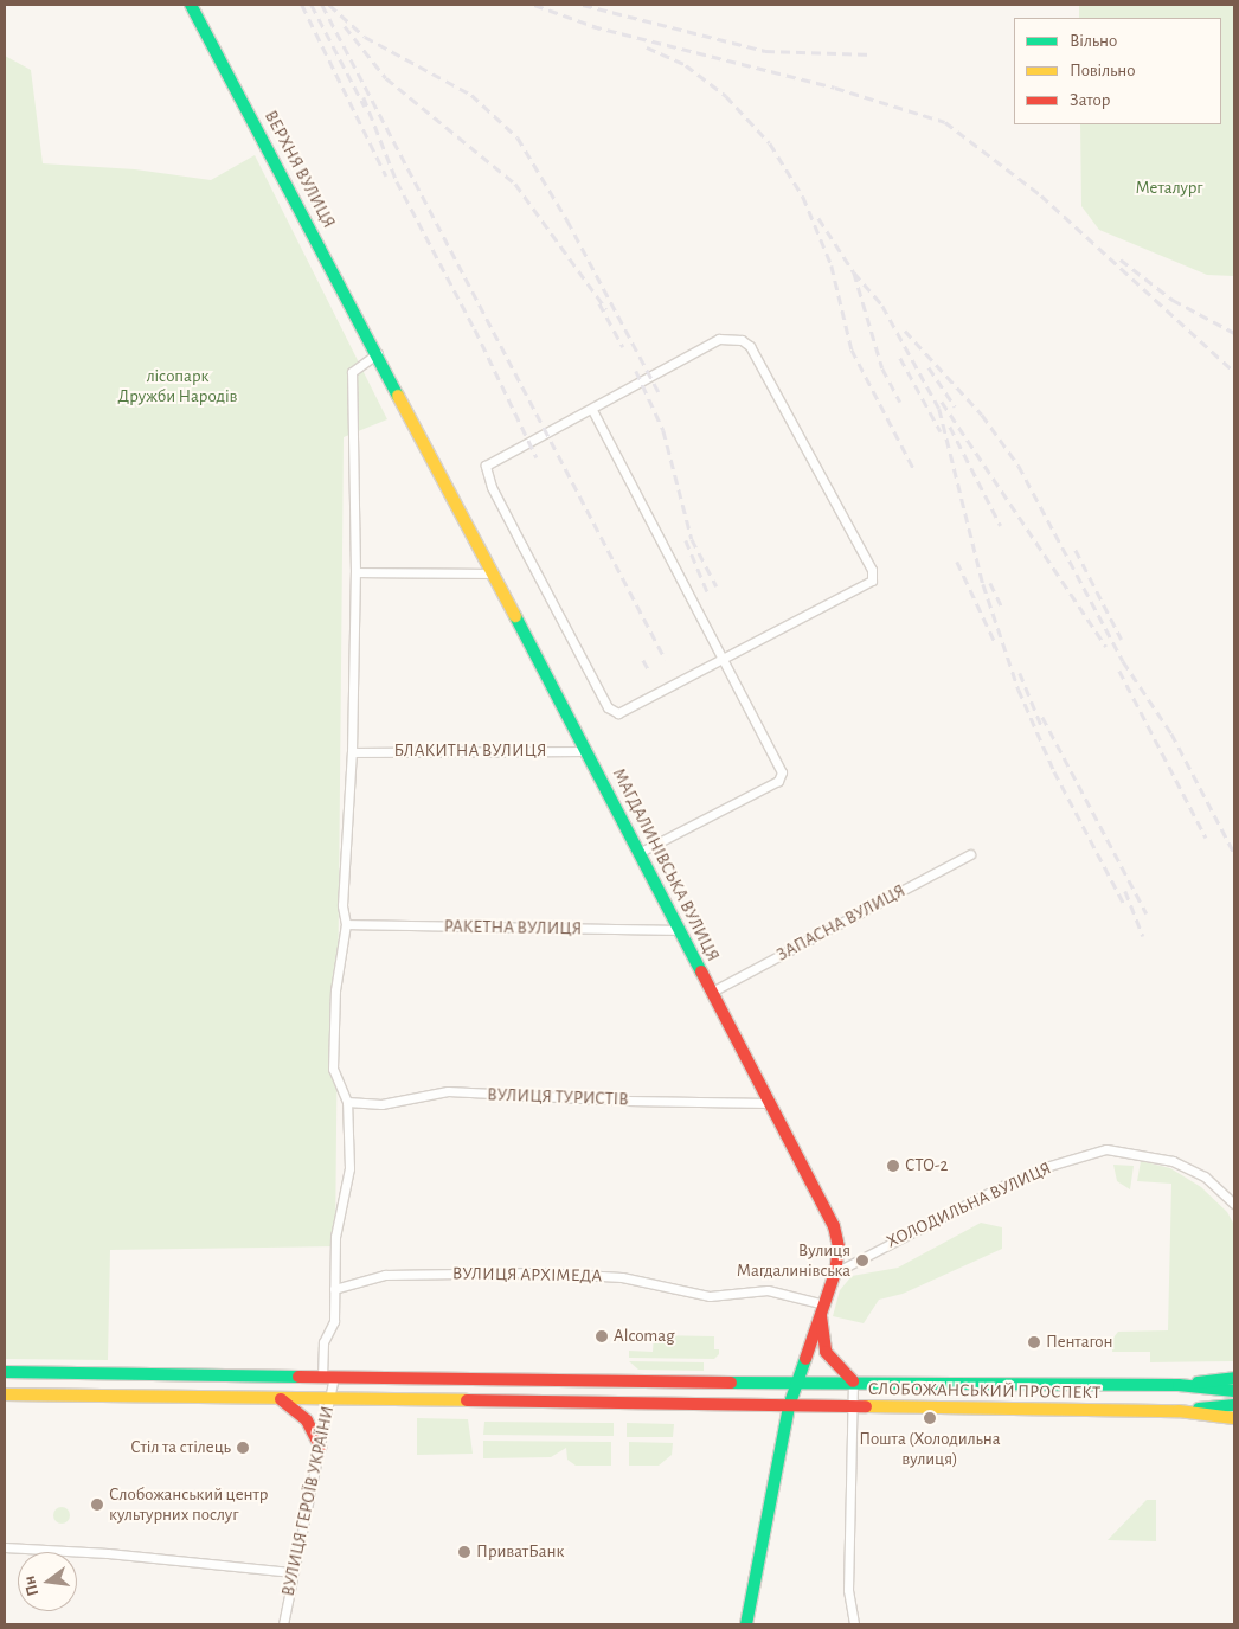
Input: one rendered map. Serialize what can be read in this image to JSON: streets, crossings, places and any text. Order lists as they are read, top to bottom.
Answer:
{
  "streets": {
    "main road": ["ВЕРХНЯ ВУЛИЦЯ", "МАГДАЛИНІВСЬКА ВУЛИЦЯ", "СЛОБОЖАНСЬКИЙ ПРОСПЕКТ"],
    "street": [
      "БЛАКИТНА ВУЛИЦЯ",
      "ЗАПАСНА ВУЛИЦЯ",
      "РАКЕТНА ВУЛИЦЯ",
      "ВУЛИЦЯ ТУРИСТІВ",
      "ХОЛОДИЛЬНА ВУЛИЦЯ",
      "ВУЛИЦЯ АРХІМЕДА",
      "ВУЛИЦЯ ГЕРОЇВ УКРАЇНИ"
    ]
  },
  "crossings": [
    ["ВЕРХНЯ ВУЛИЦЯ", "МАГДАЛИНІВСЬКА ВУЛИЦЯ"],
    ["БЛАКИТНА ВУЛИЦЯ", "МАГДАЛИНІВСЬКА ВУЛИЦЯ"],
    ["МАГДАЛИНІВСЬКА ВУЛИЦЯ", "ЗАПАСНА ВУЛИЦЯ"],
    ["МАГДАЛИНІВСЬКА ВУЛИЦЯ", "РАКЕТНА ВУЛИЦЯ"],
    ["МАГДАЛИНІВСЬКА ВУЛИЦЯ", "ВУЛИЦЯ ТУРИСТІВ"],
    ["МАГДАЛИНІВСЬКА ВУЛИЦЯ", "ХОЛОДИЛЬНА ВУЛИЦЯ"],
    ["МАГДАЛИНІВСЬКА ВУЛИЦЯ", "ВУЛИЦЯ АРХІМЕДА"],
    ["МАГДАЛИНІВСЬКА ВУЛИЦЯ", "СЛОБОЖАНСЬКИЙ ПРОСПЕКТ"],
    ["ВУЛИЦЯ ТУРИСТІВ", "ВУЛИЦЯ ГЕРОЇВ УКРАЇНИ"],
    ["ВУЛИЦЯ АРХІМЕДА", "ВУЛИЦЯ ГЕРОЇВ УКРАЇНИ"],
    ["СЛОБОЖАНСЬКИЙ ПРОСПЕКТ", "ВУЛИЦЯ ГЕРОЇВ УКРАЇНИ"]
  ],
  "parks": ["Металург", "лісопарк Дружби Народів"],
  "places": [
    "СТО-2",
    "Вулиця Магдалинівська",
    "Alcomag",
    "Пентагон",
    "Пошта (Холодильна вулиця)",
    "Стіл та стілець",
    "Слобожанський центр культурних послуг",
    "ПриватБанк"
  ],
  "legend": ["Вільно", "Повільно", "Затор"],
  "north": "left"
}
